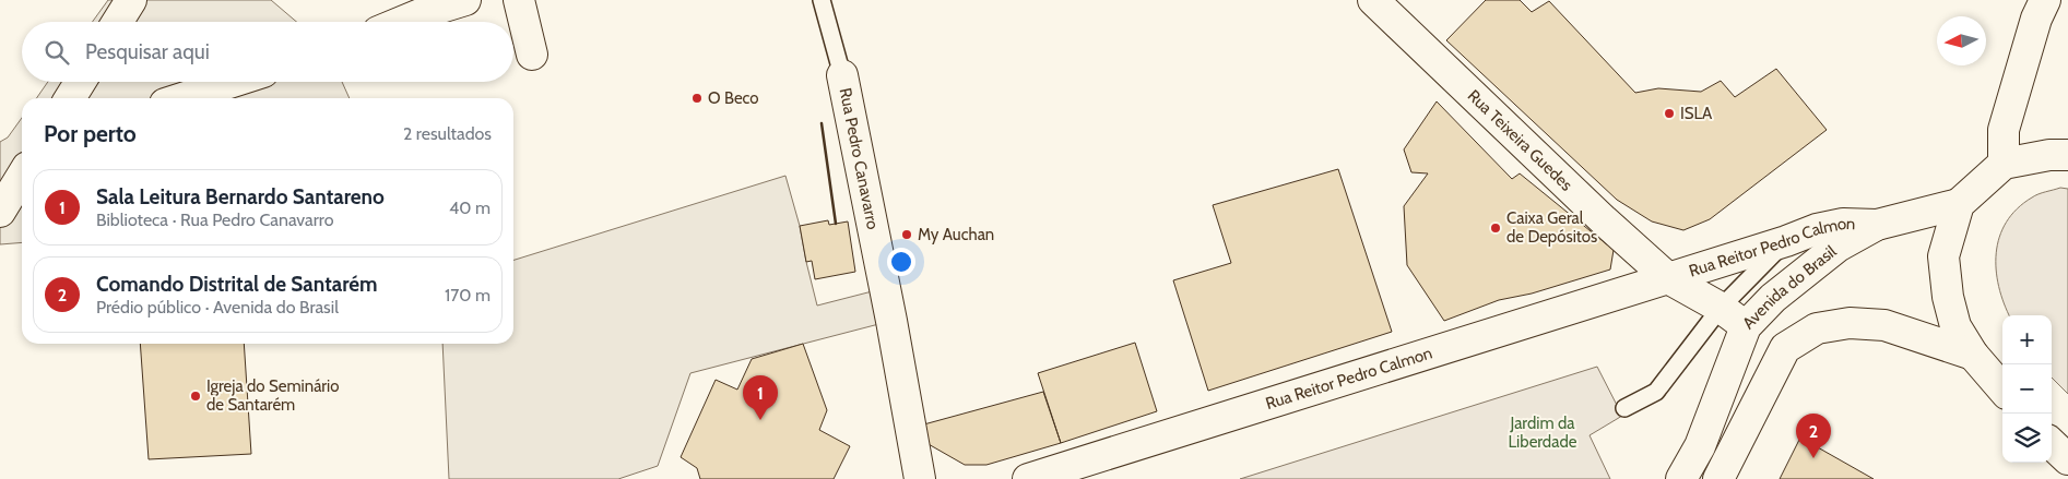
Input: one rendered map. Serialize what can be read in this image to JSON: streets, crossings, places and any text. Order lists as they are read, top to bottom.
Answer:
{
  "streets": {
    "street": [
      "Rua Teixeira Guedes",
      "Rua Pedro Canavarro",
      "Rua Reitor Pedro Calmon",
      "Avenida do Brasil"
    ]
  },
  "crossings": [
    ["Rua Teixeira Guedes", "Rua Reitor Pedro Calmon"],
    ["Rua Reitor Pedro Calmon", "Avenida do Brasil"]
  ],
  "parks": ["Jardim da Liberdade"],
  "places": [
    "O Beco",
    "ISLA",
    "Caixa Geral de Depósitos",
    "My Auchan",
    "Igreja do Seminário de Santarém"
  ],
  "north": "left",
  "page": {
    "search": "Pesquisar aqui",
    "heading": ["Por perto", "2 resultados"],
    "list": [
      {
        "mark": "1",
        "name": "Sala Leitura Bernardo Santareno",
        "note": "Biblioteca · Rua Pedro Canavarro",
        "value": "40 m"
      },
      {
        "mark": "2",
        "name": "Comando Distrital de Santarém",
        "note": "Prédio público · Avenida do Brasil",
        "value": "170 m"
      }
    ],
    "map_buttons": ["+", "−"],
    "pins": ["1", "2"]
  }
}
